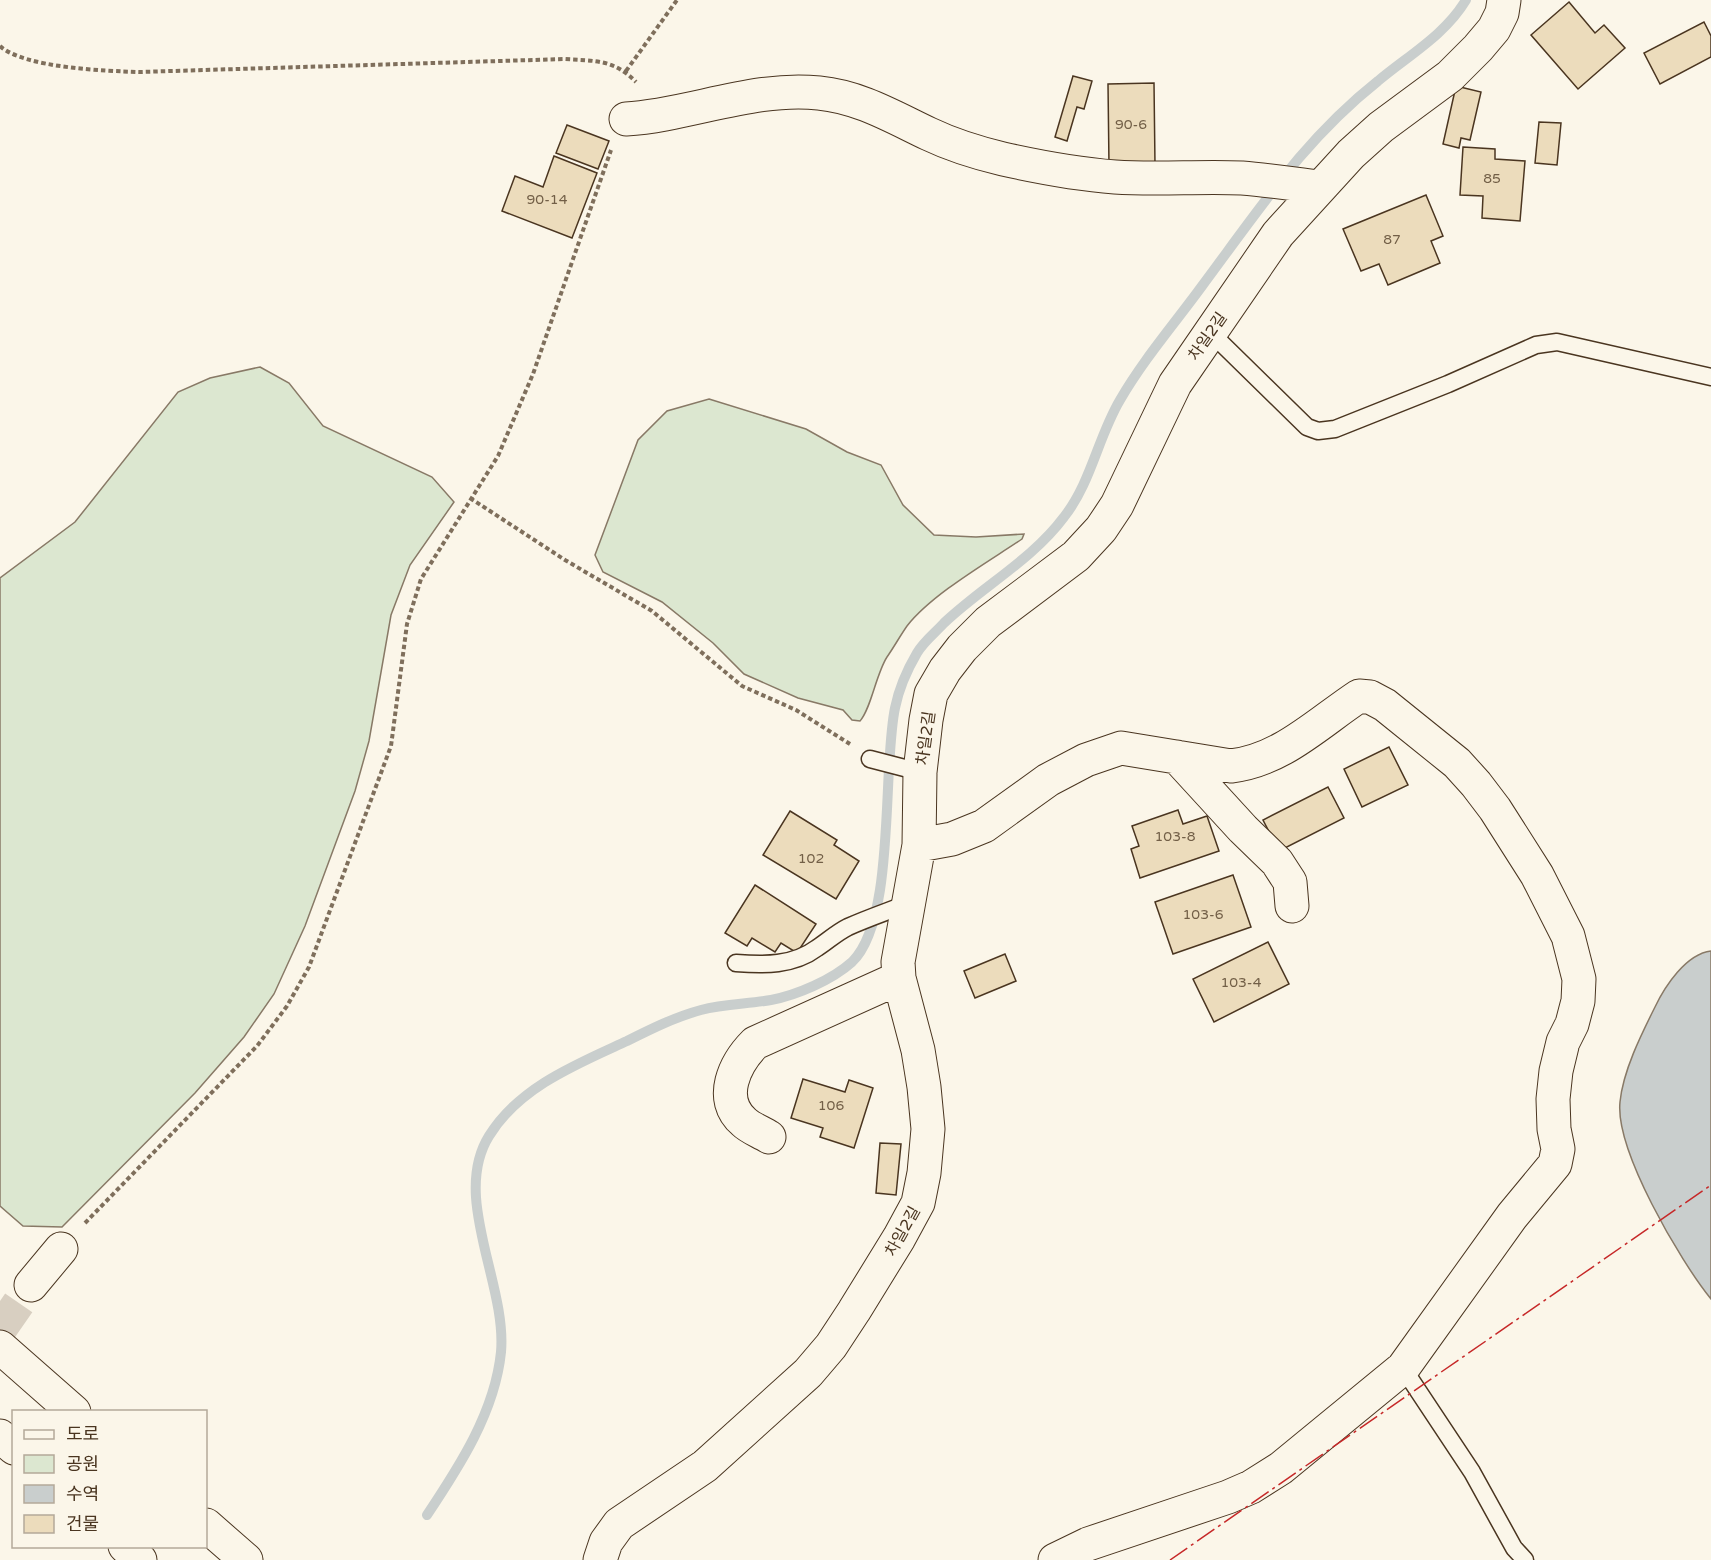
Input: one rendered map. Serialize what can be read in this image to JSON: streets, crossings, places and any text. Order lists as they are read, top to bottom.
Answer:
{
  "streets": {
    "main road": ["차일2길"]
  },
  "house_numbers": [
    "90-6",
    "85",
    "90-14",
    "87",
    "103-8",
    "102",
    "103-6",
    "103-4",
    "106"
  ],
  "legend": [
    "도로",
    "공원",
    "수역",
    "건물"
  ]
}
